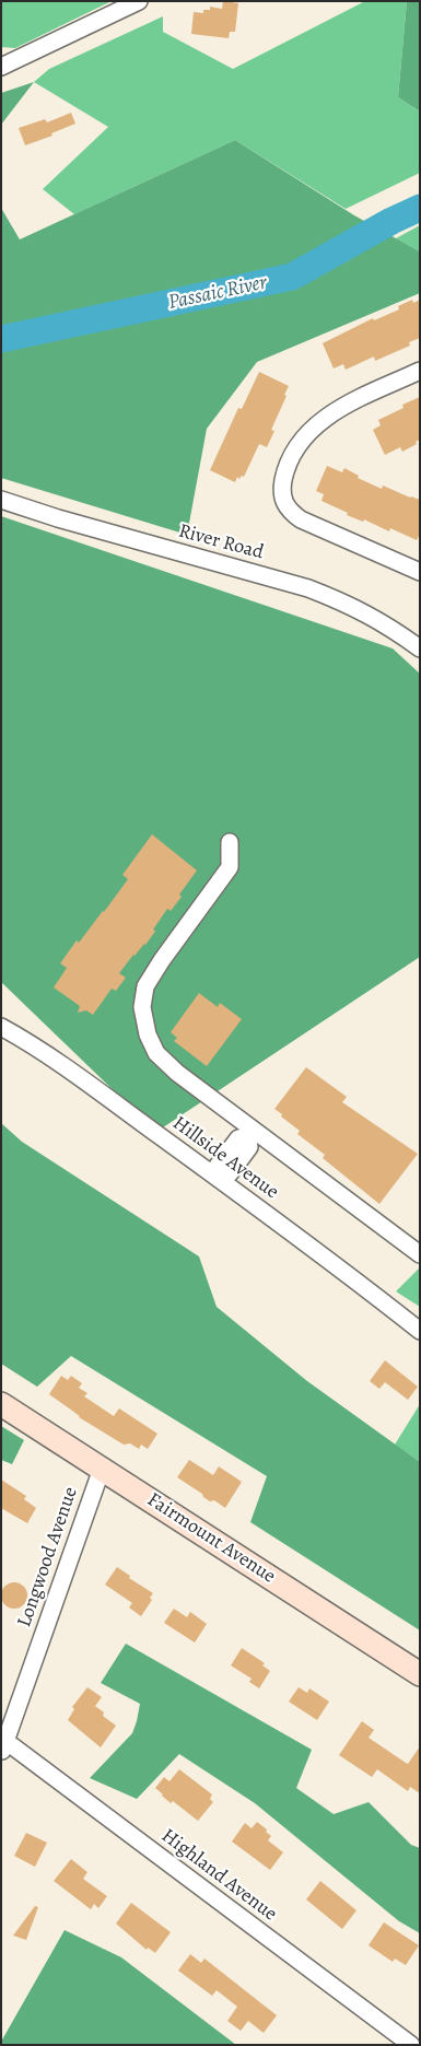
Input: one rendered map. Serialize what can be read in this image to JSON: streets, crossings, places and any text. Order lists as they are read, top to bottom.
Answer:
{
  "streets": {
    "main road": ["Fairmount Avenue"],
    "street": [
      "River Road",
      "Hillside Avenue",
      "Longwood Avenue",
      "Highland Avenue"
    ]
  },
  "crossings": [
    ["Fairmount Avenue", "Longwood Avenue"],
    ["Longwood Avenue", "Highland Avenue"]
  ],
  "water": ["Passaic River"]
}
